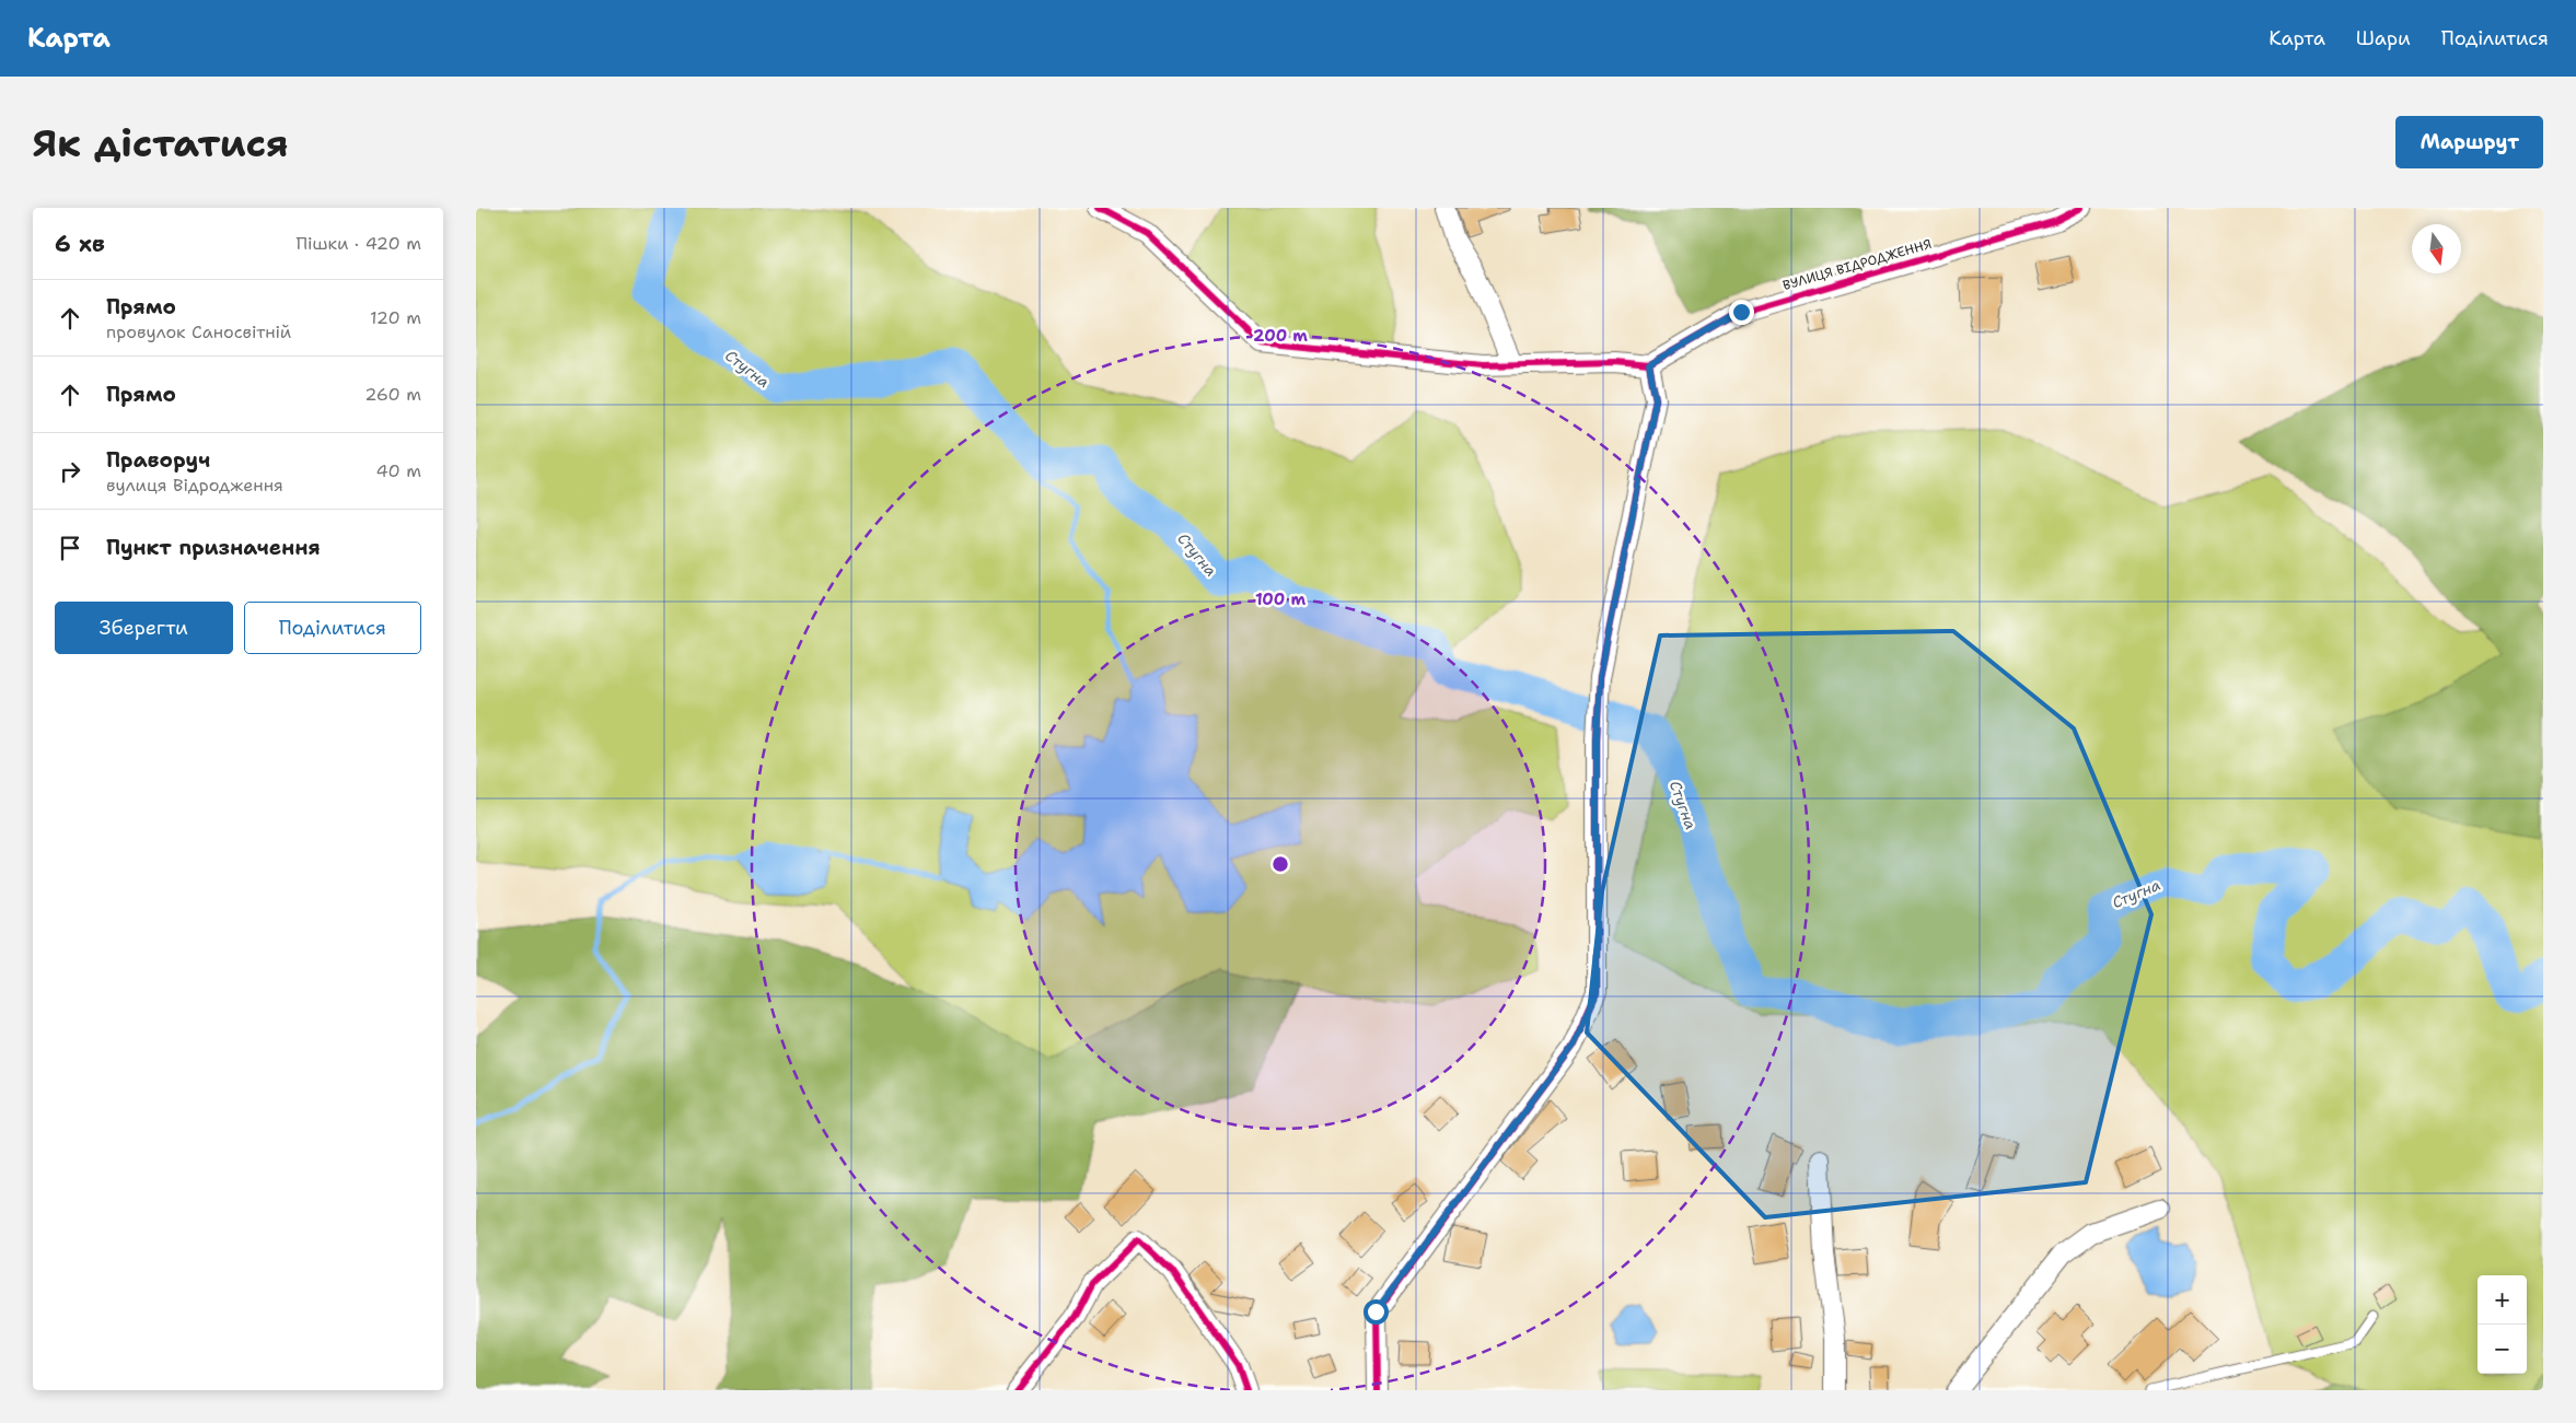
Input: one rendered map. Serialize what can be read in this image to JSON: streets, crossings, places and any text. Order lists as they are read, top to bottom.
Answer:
{
  "streets": {
    "street": ["ВУЛИЦЯ ВІДРОДЖЕННЯ"]
  },
  "water": ["Стугна"],
  "north": "bottom",
  "page": {
    "header": "Карта",
    "nav": ["Карта", "Шари", "Поділитися"],
    "buttons": [
      "Маршрут",
      ["Зберегти", "Поділитися"]
    ],
    "title": "Як дістатися",
    "heading": ["6 хв", "Пішки · 420 m"],
    "list": [
      ["Прямо", "провулок Саносвітній", "120 m"],
      ["Прямо", "260 m"],
      ["Праворуч", "вулиця Відродження", "40 m"],
      "Пункт призначення"
    ],
    "map_buttons": ["+", "−"]
  },
  "rings": ["200 m", "100 m"]
}
